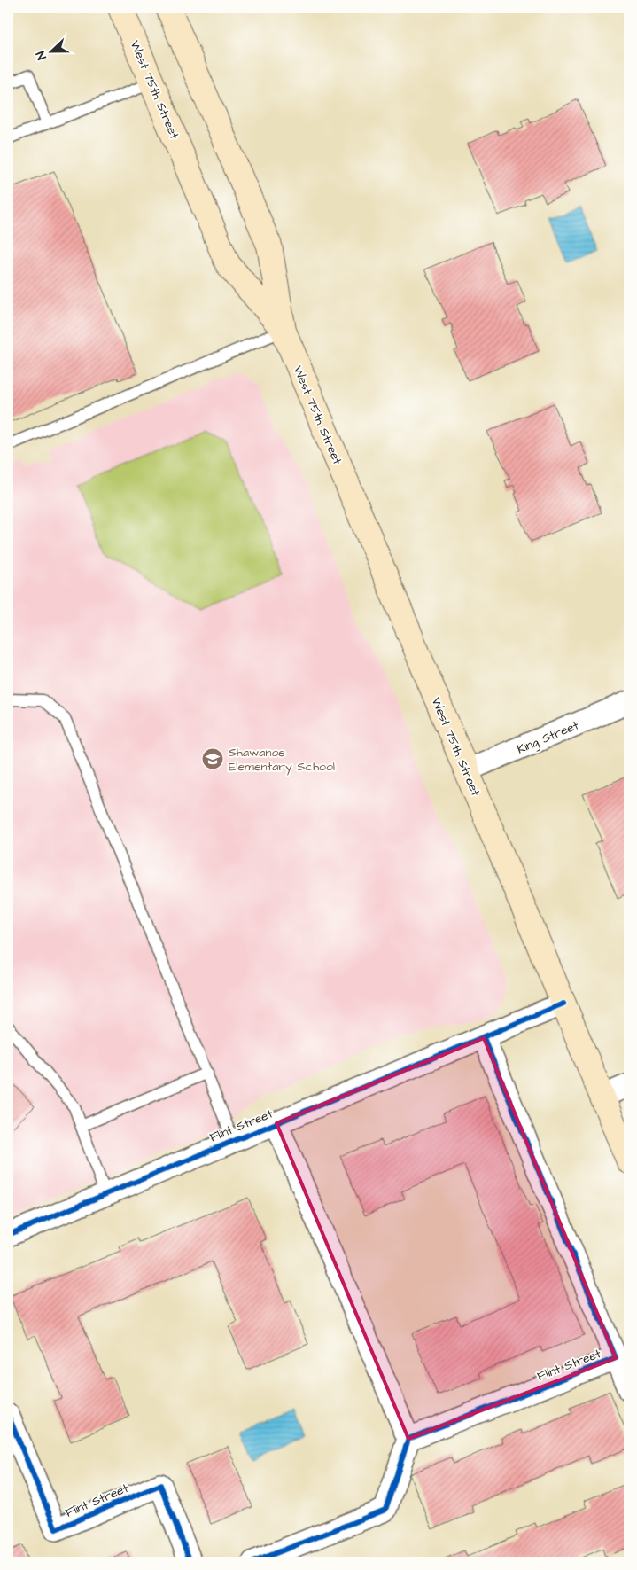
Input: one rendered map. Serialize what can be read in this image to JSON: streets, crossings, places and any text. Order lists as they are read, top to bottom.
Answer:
{
  "streets": {
    "main road": ["West 75th Street"],
    "street": ["King Street", "Flint Street"]
  },
  "crossings": [
    ["West 75th Street", "King Street"],
    ["West 75th Street", "Flint Street"]
  ],
  "places": {
    "school or university": ["Shawanoe Elementary School"]
  },
  "north": "left"
}
